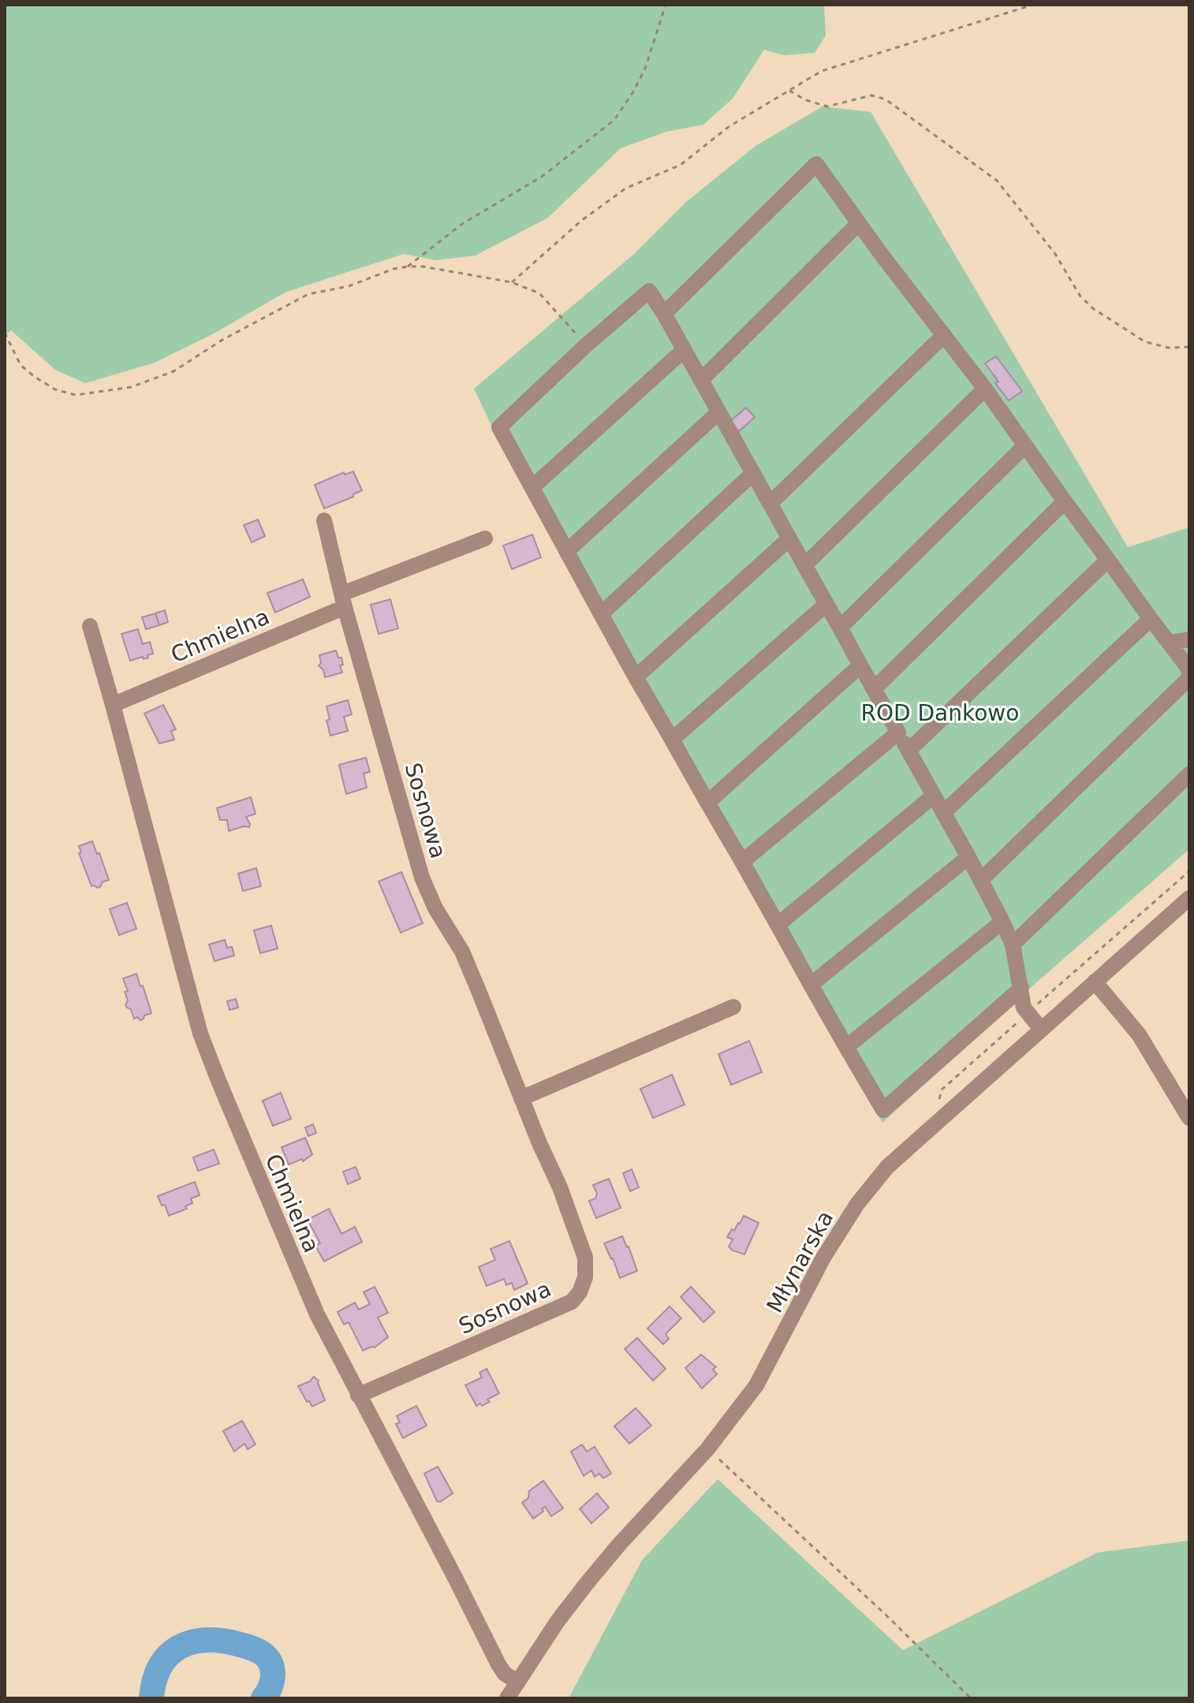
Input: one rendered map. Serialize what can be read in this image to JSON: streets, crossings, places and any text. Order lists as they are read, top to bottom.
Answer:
{
  "streets": {
    "street": ["Chmielna", "Sosnowa", "Młynarska"]
  },
  "crossings": [
    ["Chmielna", "Sosnowa"],
    ["Chmielna", "Młynarska"]
  ],
  "parks": ["ROD Dankowo"]
}
